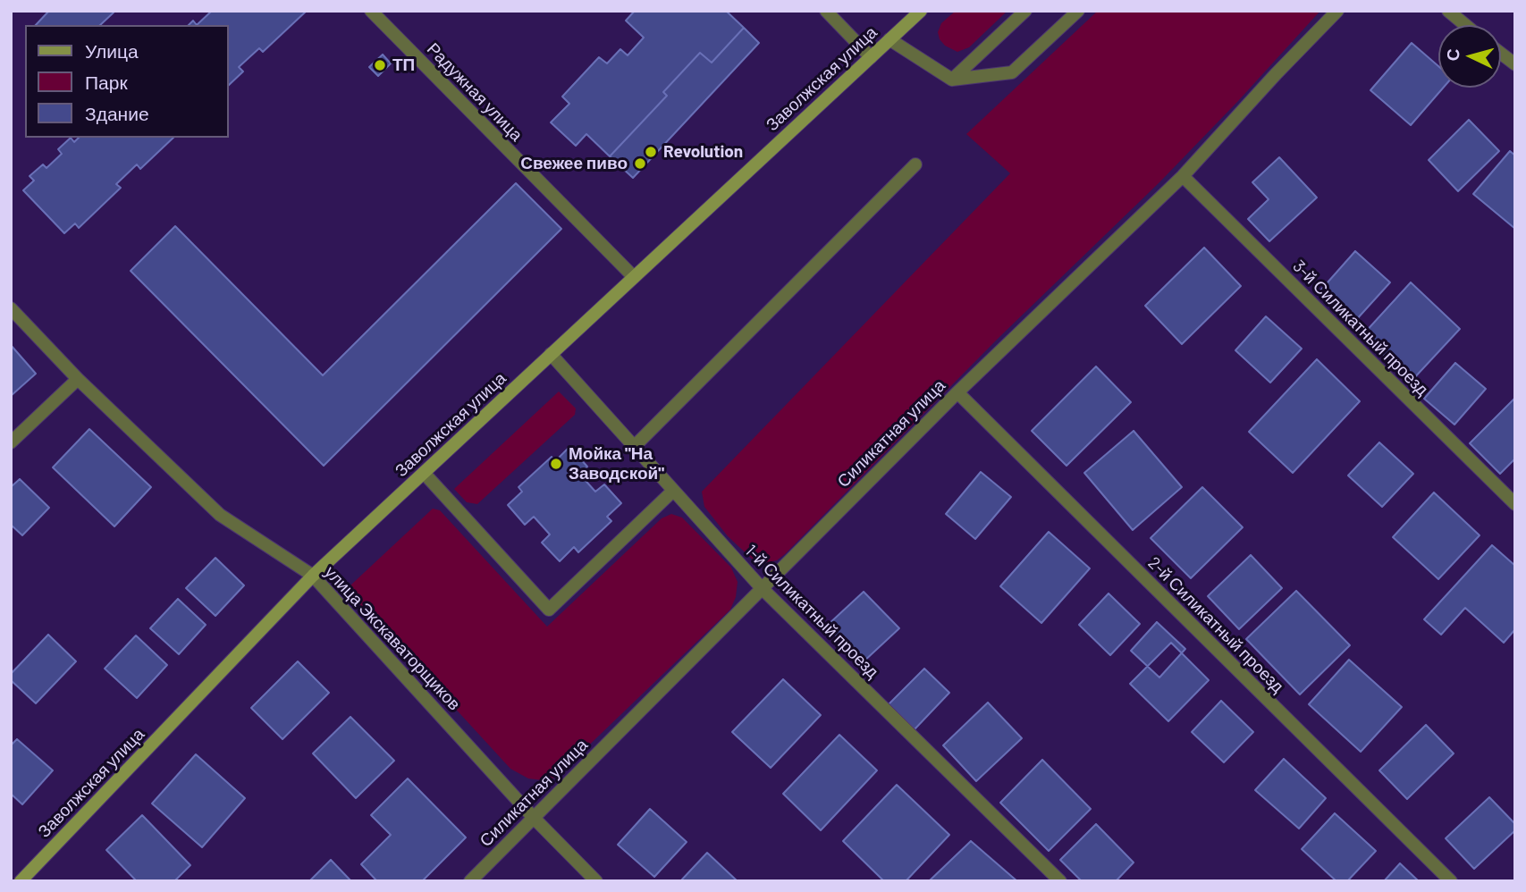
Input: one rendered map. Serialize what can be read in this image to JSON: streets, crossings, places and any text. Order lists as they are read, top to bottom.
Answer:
{
  "streets": {
    "main road": ["Заволжская улица"],
    "street": [
      "Радужная улица",
      "3-й Силикатный проезд",
      "Силикатная улица",
      "1-й Силикатный проезд",
      "2-й Силикатный проезд",
      "улица Экскаваторщиков"
    ]
  },
  "crossings": [
    ["Заволжская улица", "Радужная улица"],
    ["Заволжская улица", "1-й Силикатный проезд"],
    ["Заволжская улица", "улица Экскаваторщиков"],
    ["3-й Силикатный проезд", "Силикатная улица"],
    ["Силикатная улица", "1-й Силикатный проезд"],
    ["Силикатная улица", "2-й Силикатный проезд"],
    ["Силикатная улица", "улица Экскаваторщиков"]
  ],
  "places": [
    "ТП",
    "Revolution",
    "Свежее пиво",
    "Мойка \"На Заводской\""
  ],
  "legend": ["Улица", "Парк", "Здание"],
  "north": "left"
}
